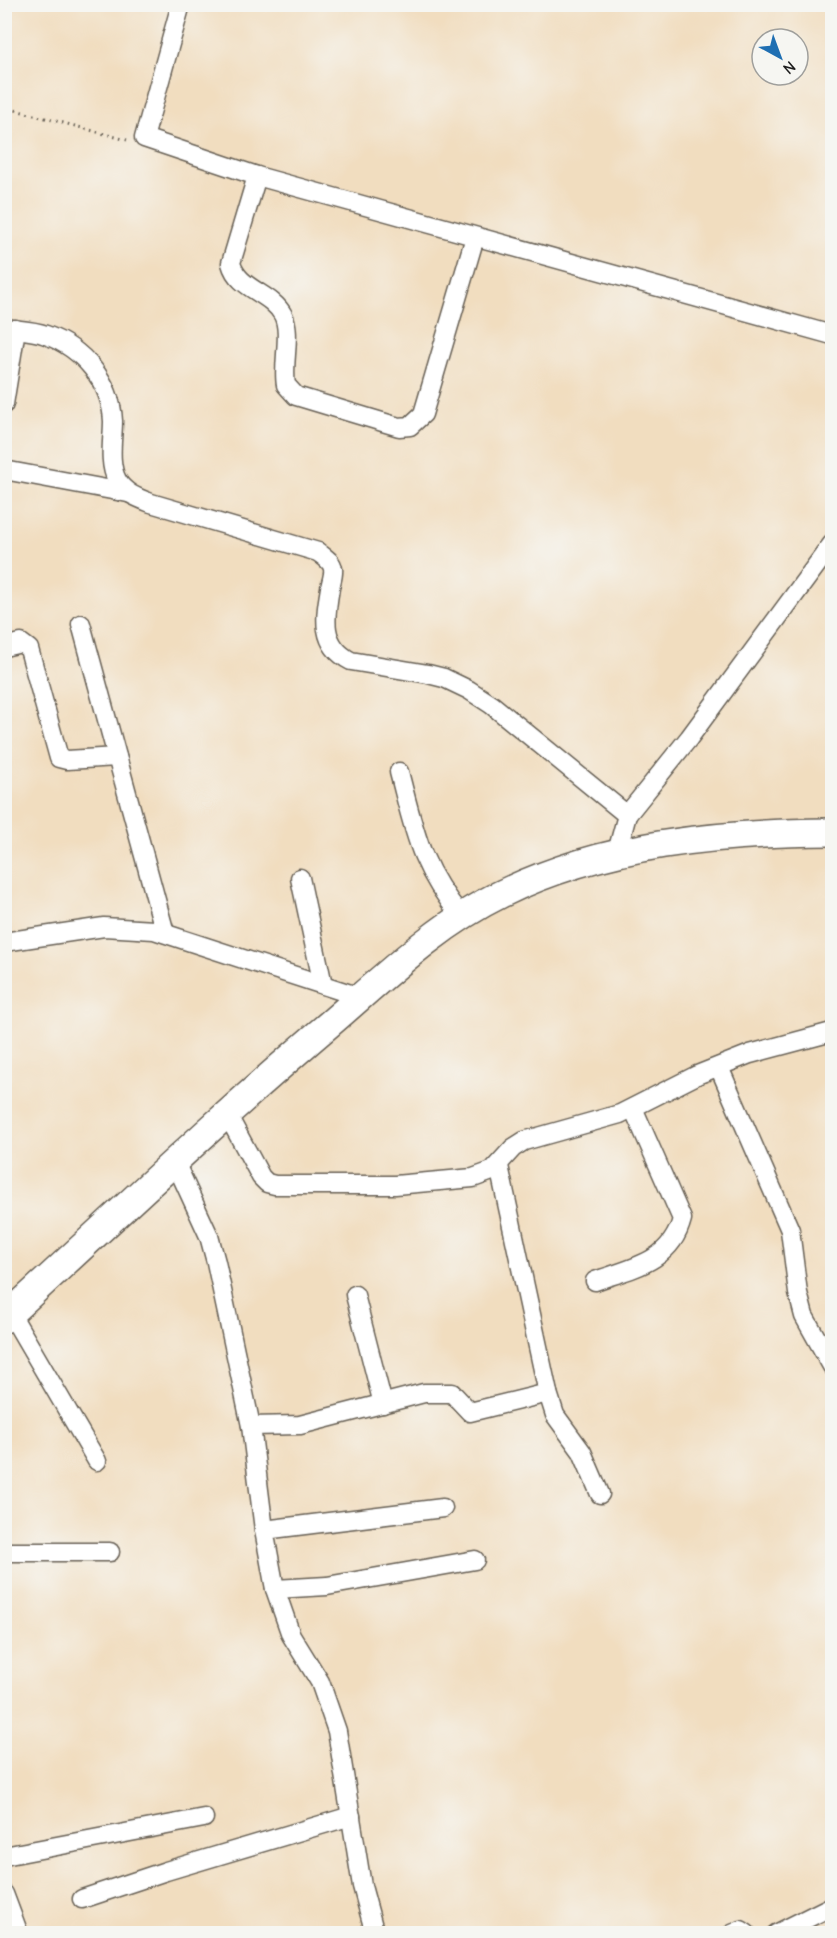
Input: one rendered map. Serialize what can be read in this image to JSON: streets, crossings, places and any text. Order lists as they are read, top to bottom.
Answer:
{
  "north": "bottom right"
}
